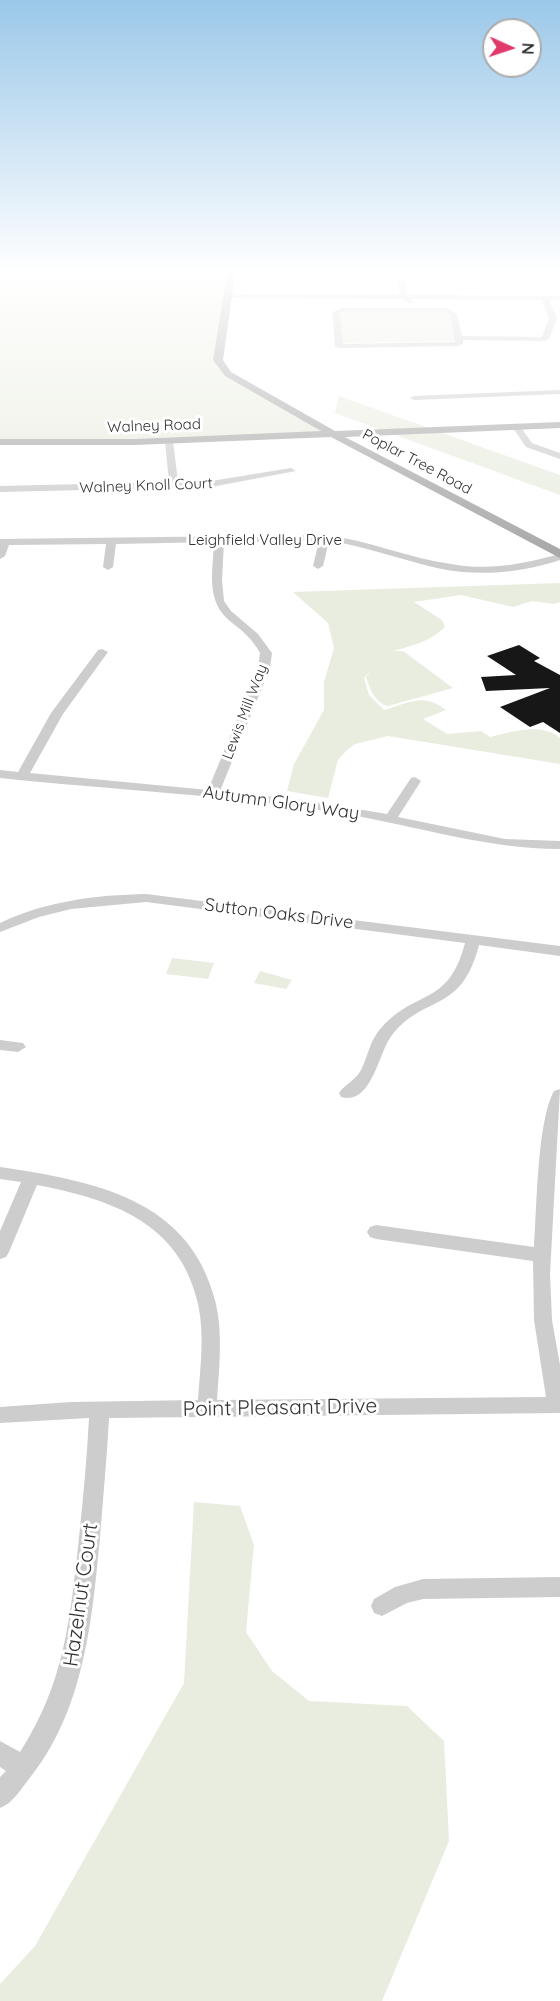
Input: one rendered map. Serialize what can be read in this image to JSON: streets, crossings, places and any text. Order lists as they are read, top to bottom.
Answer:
{
  "streets": {
    "main road": ["Walney Road", "Poplar Tree Road"],
    "street": [
      "Walney Knoll Court",
      "Leighfield Valley Drive",
      "Lewis Mill Way",
      "Autumn Glory Way",
      "Sutton Oaks Drive",
      "Point Pleasant Drive",
      "Hazelnut Court"
    ]
  },
  "crossings": [
    ["Walney Road", "Poplar Tree Road"],
    ["Poplar Tree Road", "Leighfield Valley Drive"],
    ["Leighfield Valley Drive", "Lewis Mill Way"],
    ["Lewis Mill Way", "Autumn Glory Way"],
    ["Point Pleasant Drive", "Hazelnut Court"]
  ],
  "north": "right"
}
